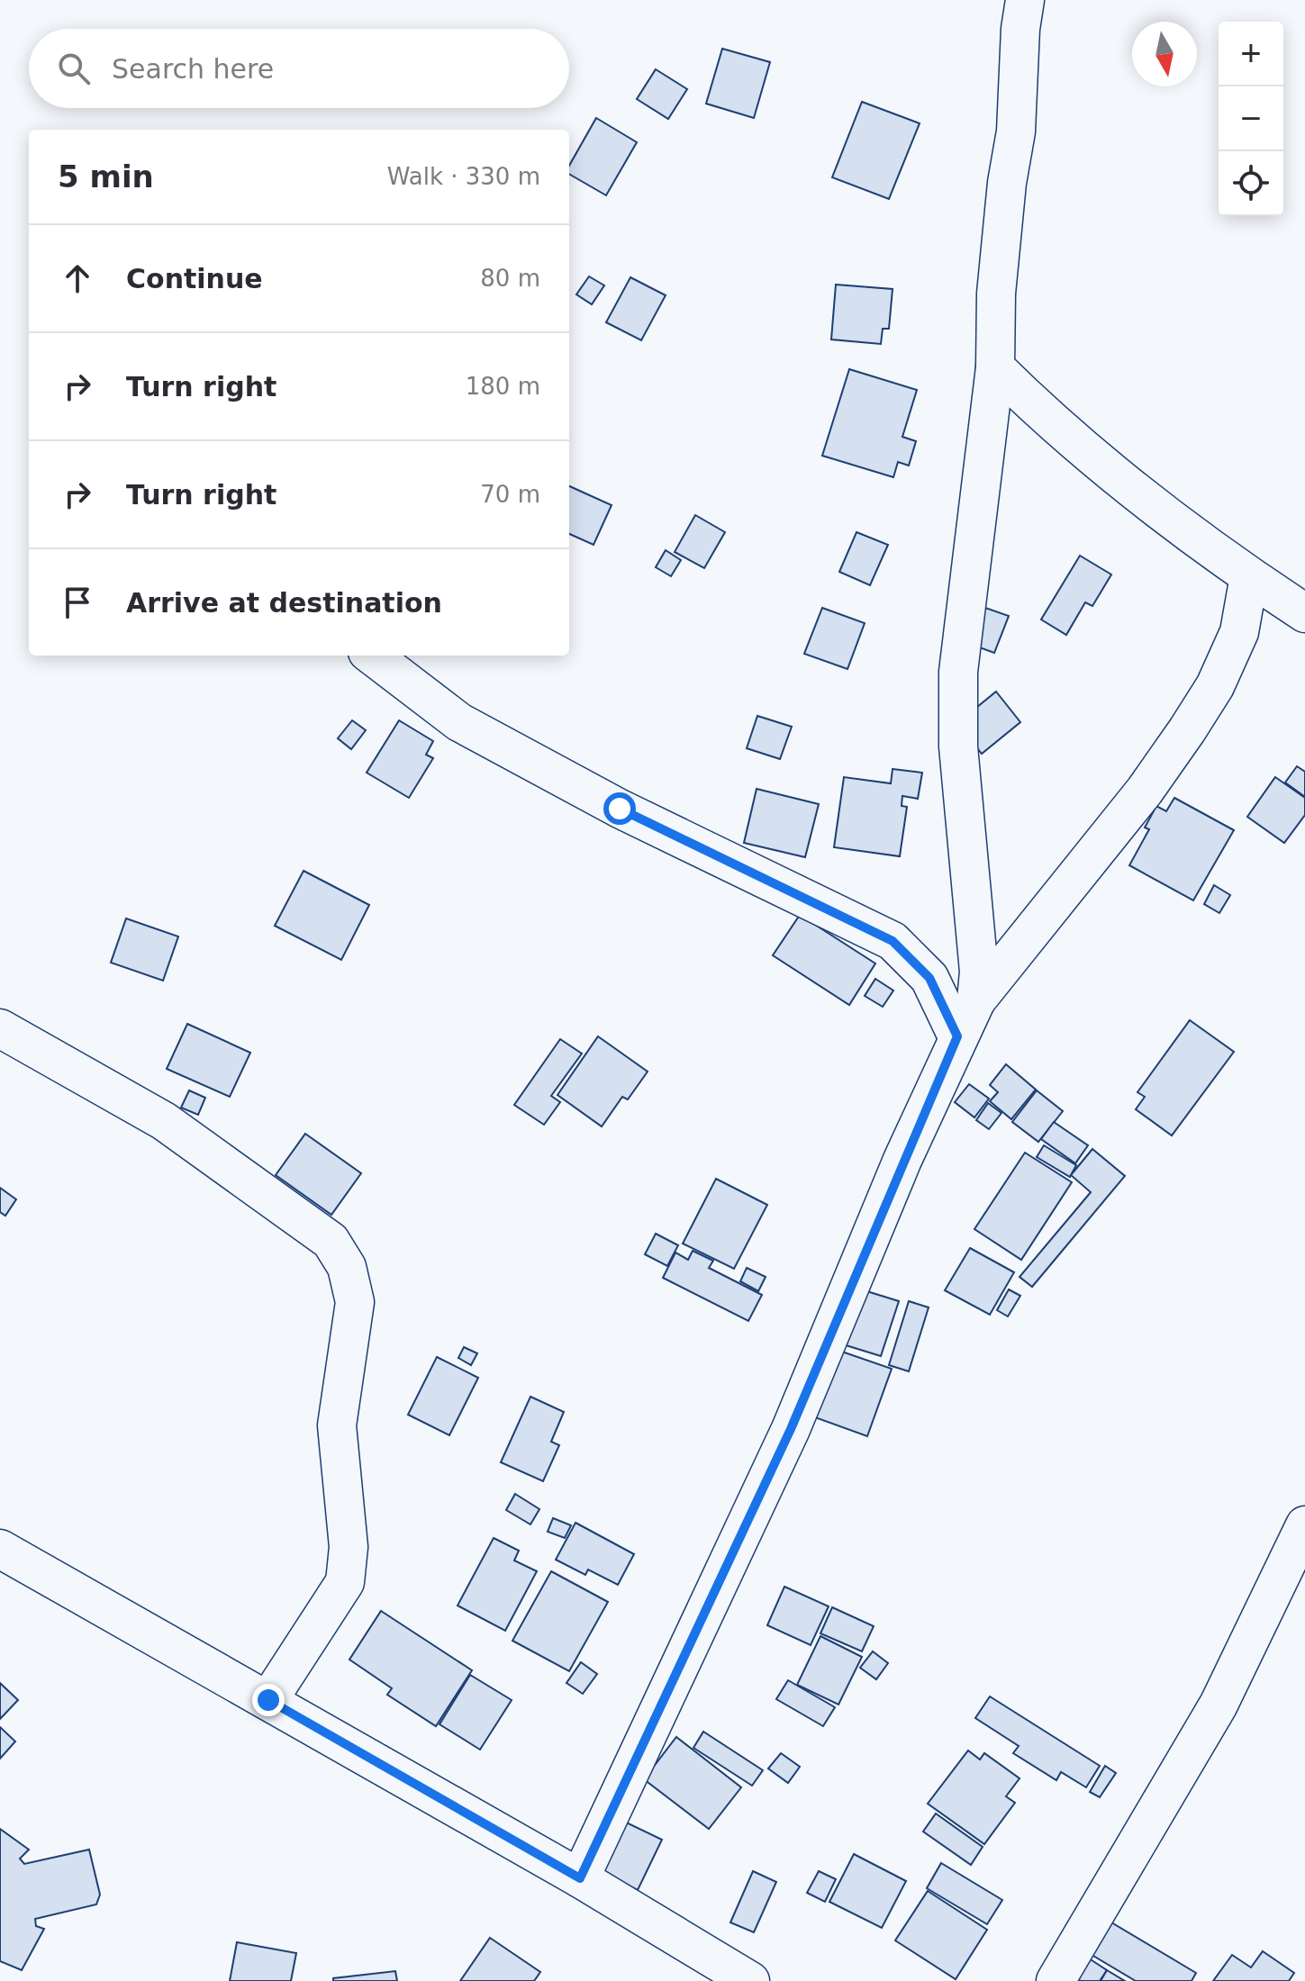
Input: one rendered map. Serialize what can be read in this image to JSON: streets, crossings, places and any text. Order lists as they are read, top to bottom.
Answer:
{
  "north": "bottom",
  "page": {
    "map_buttons": ["+", "−"],
    "search": "Search here",
    "heading": ["5 min", "Walk · 330 m"],
    "list": [
      ["Continue", "80 m"],
      ["Turn right", "180 m"],
      ["Turn right", "70 m"],
      "Arrive at destination"
    ]
  }
}
